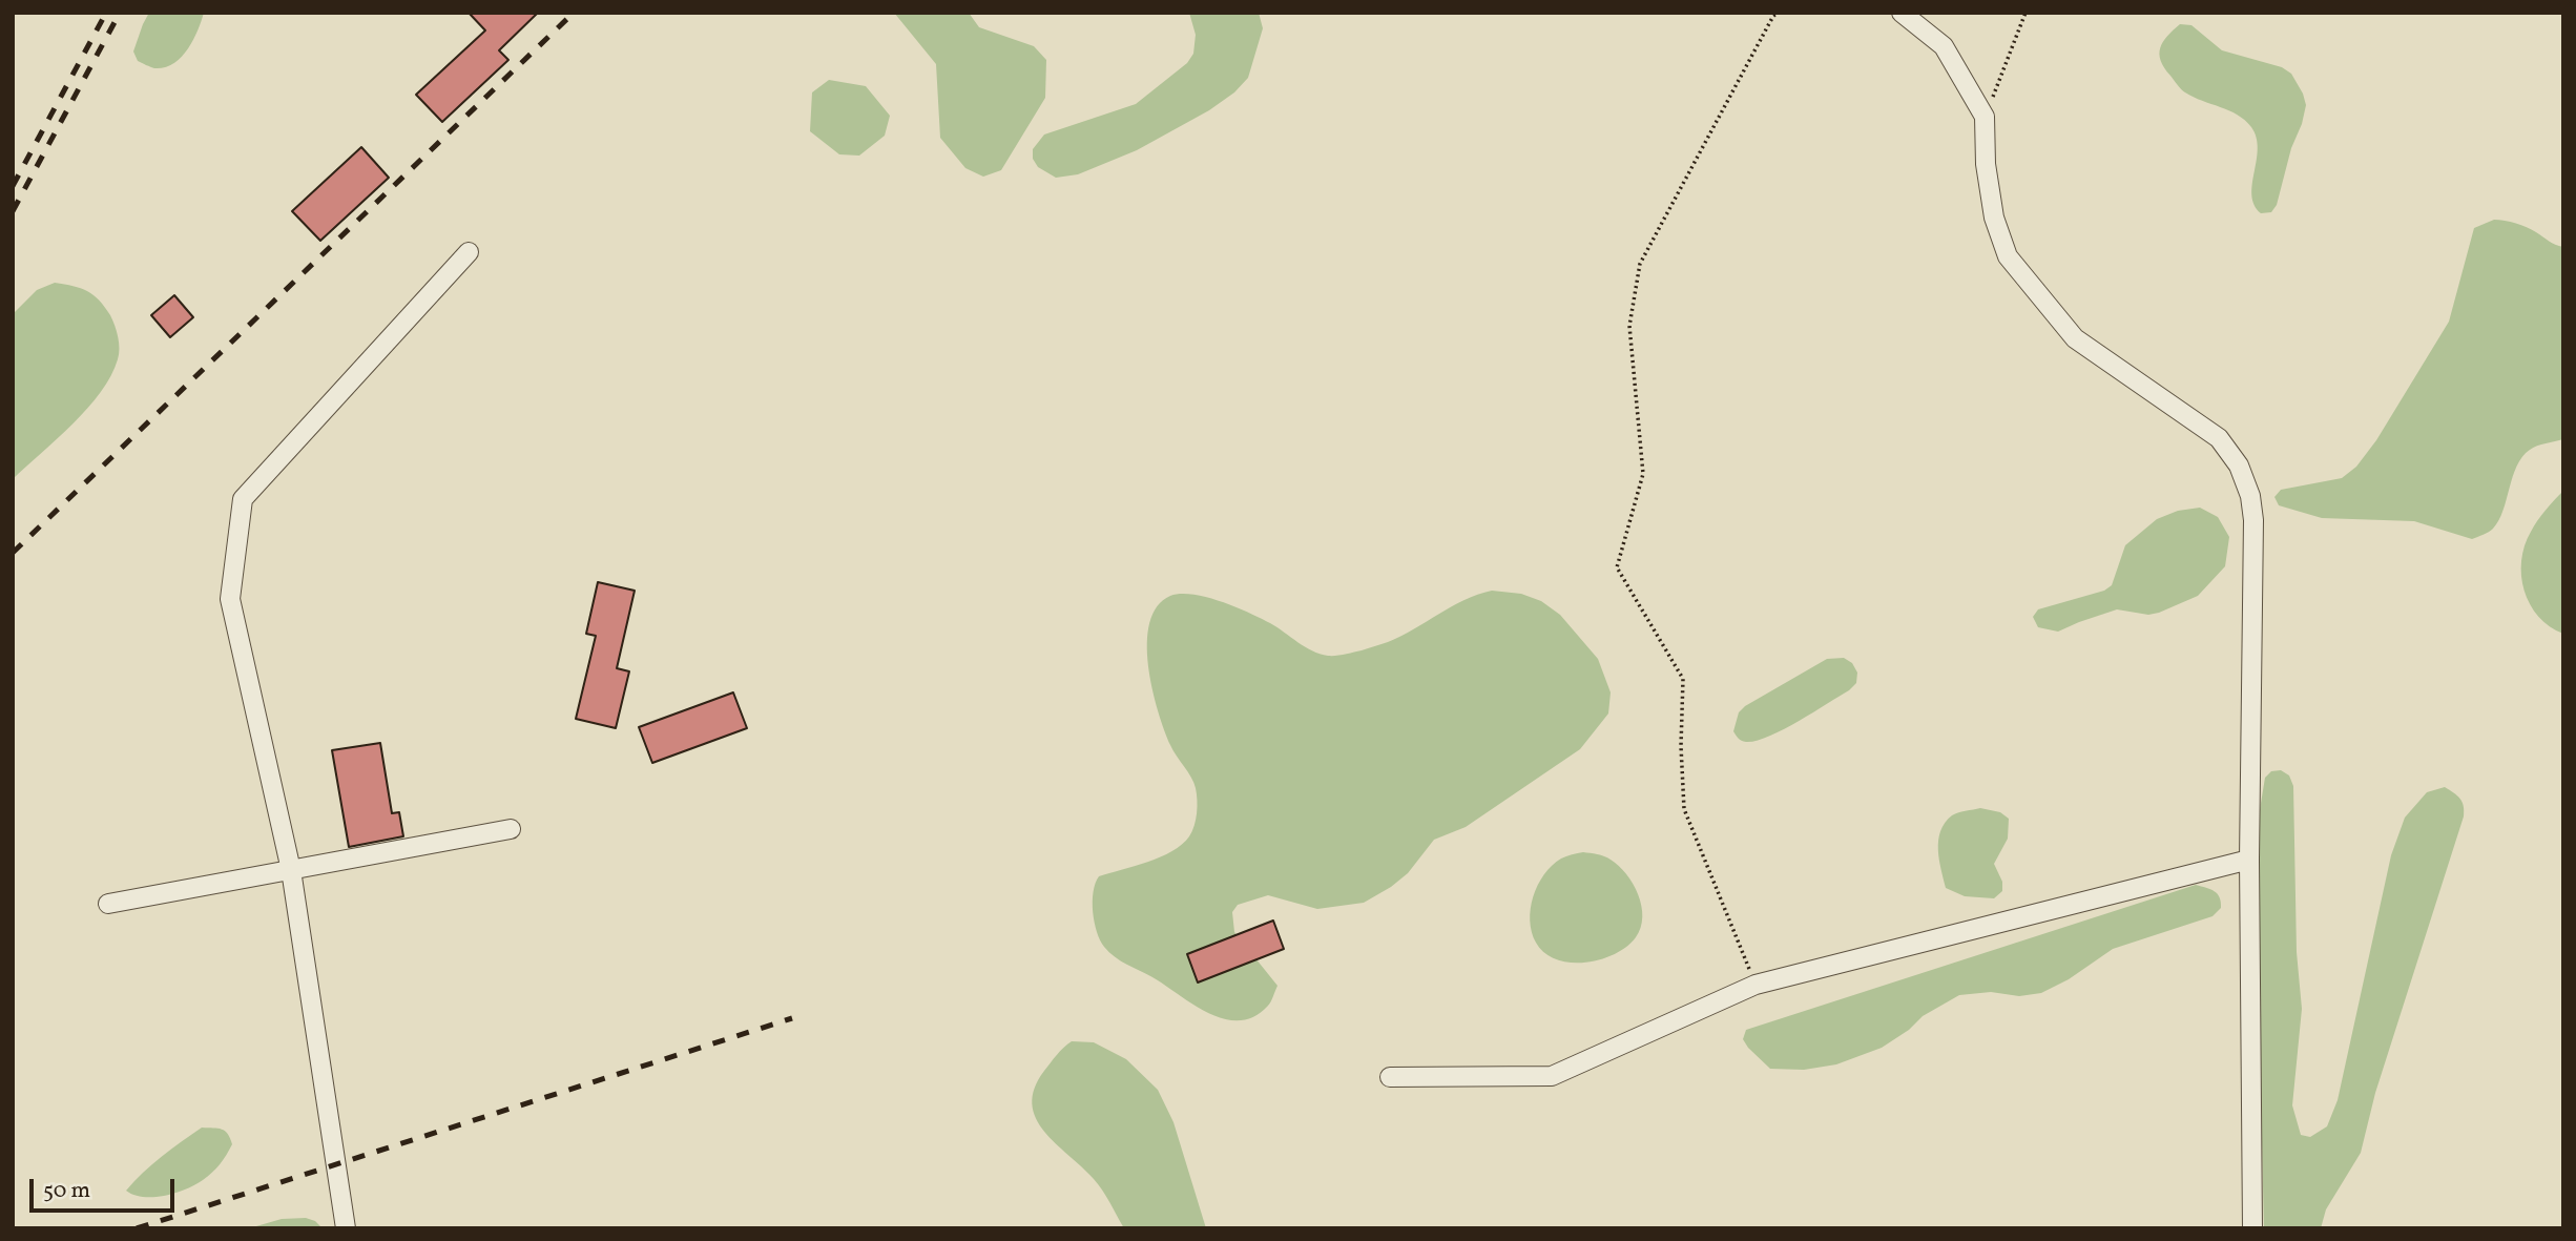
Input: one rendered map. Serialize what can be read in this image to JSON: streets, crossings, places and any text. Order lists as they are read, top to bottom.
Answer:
{
  "scale_bar": "50 m"
}
